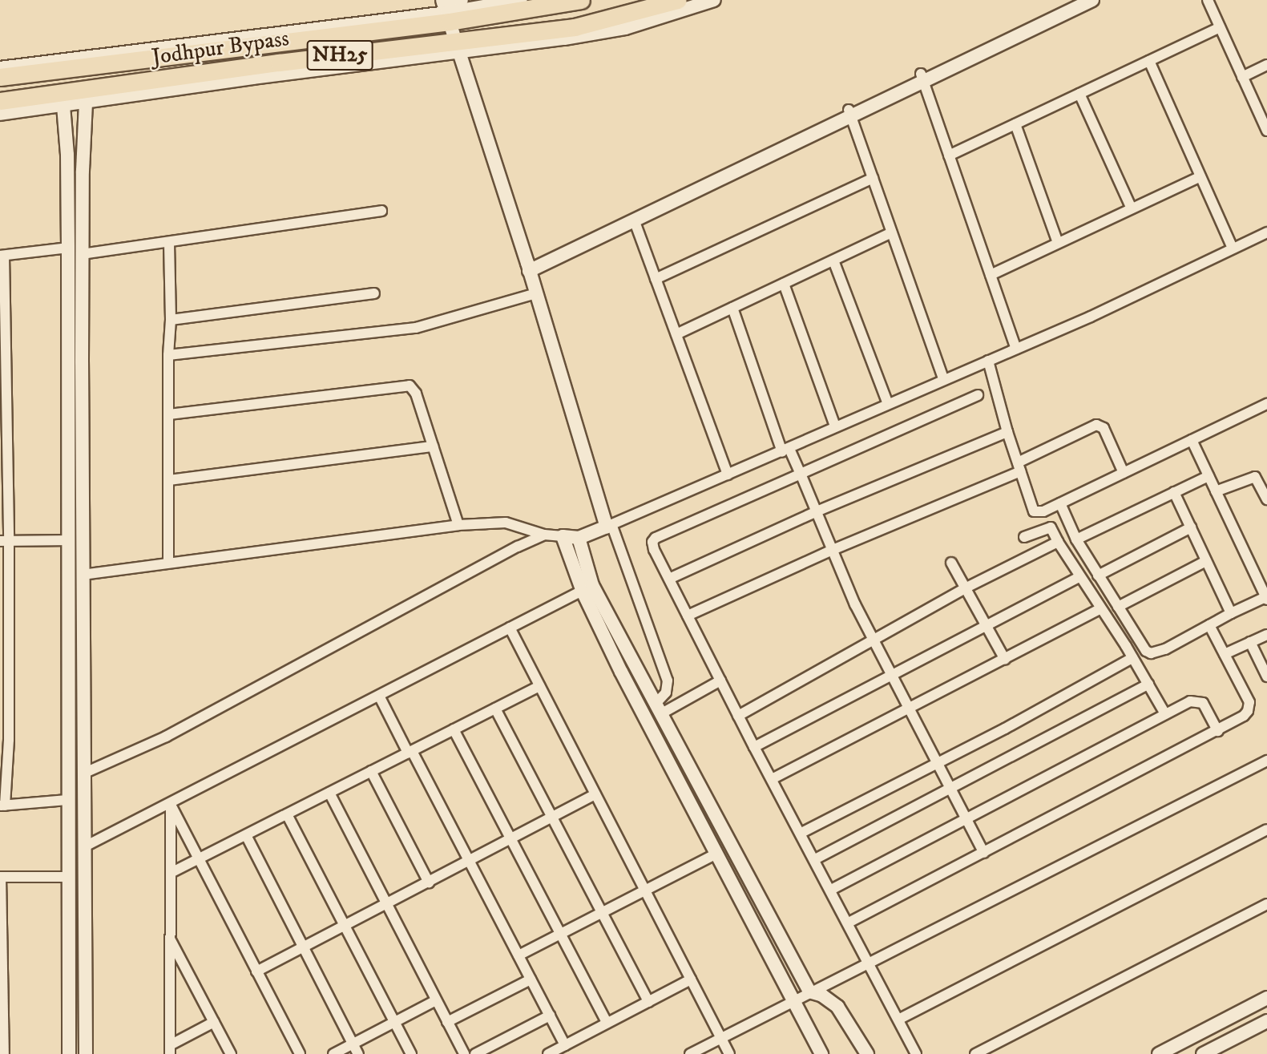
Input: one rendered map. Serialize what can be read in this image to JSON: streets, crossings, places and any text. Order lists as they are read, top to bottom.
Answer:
{
  "streets": {
    "highway": ["Jodhpur Bypass", "NH25"]
  }
}
